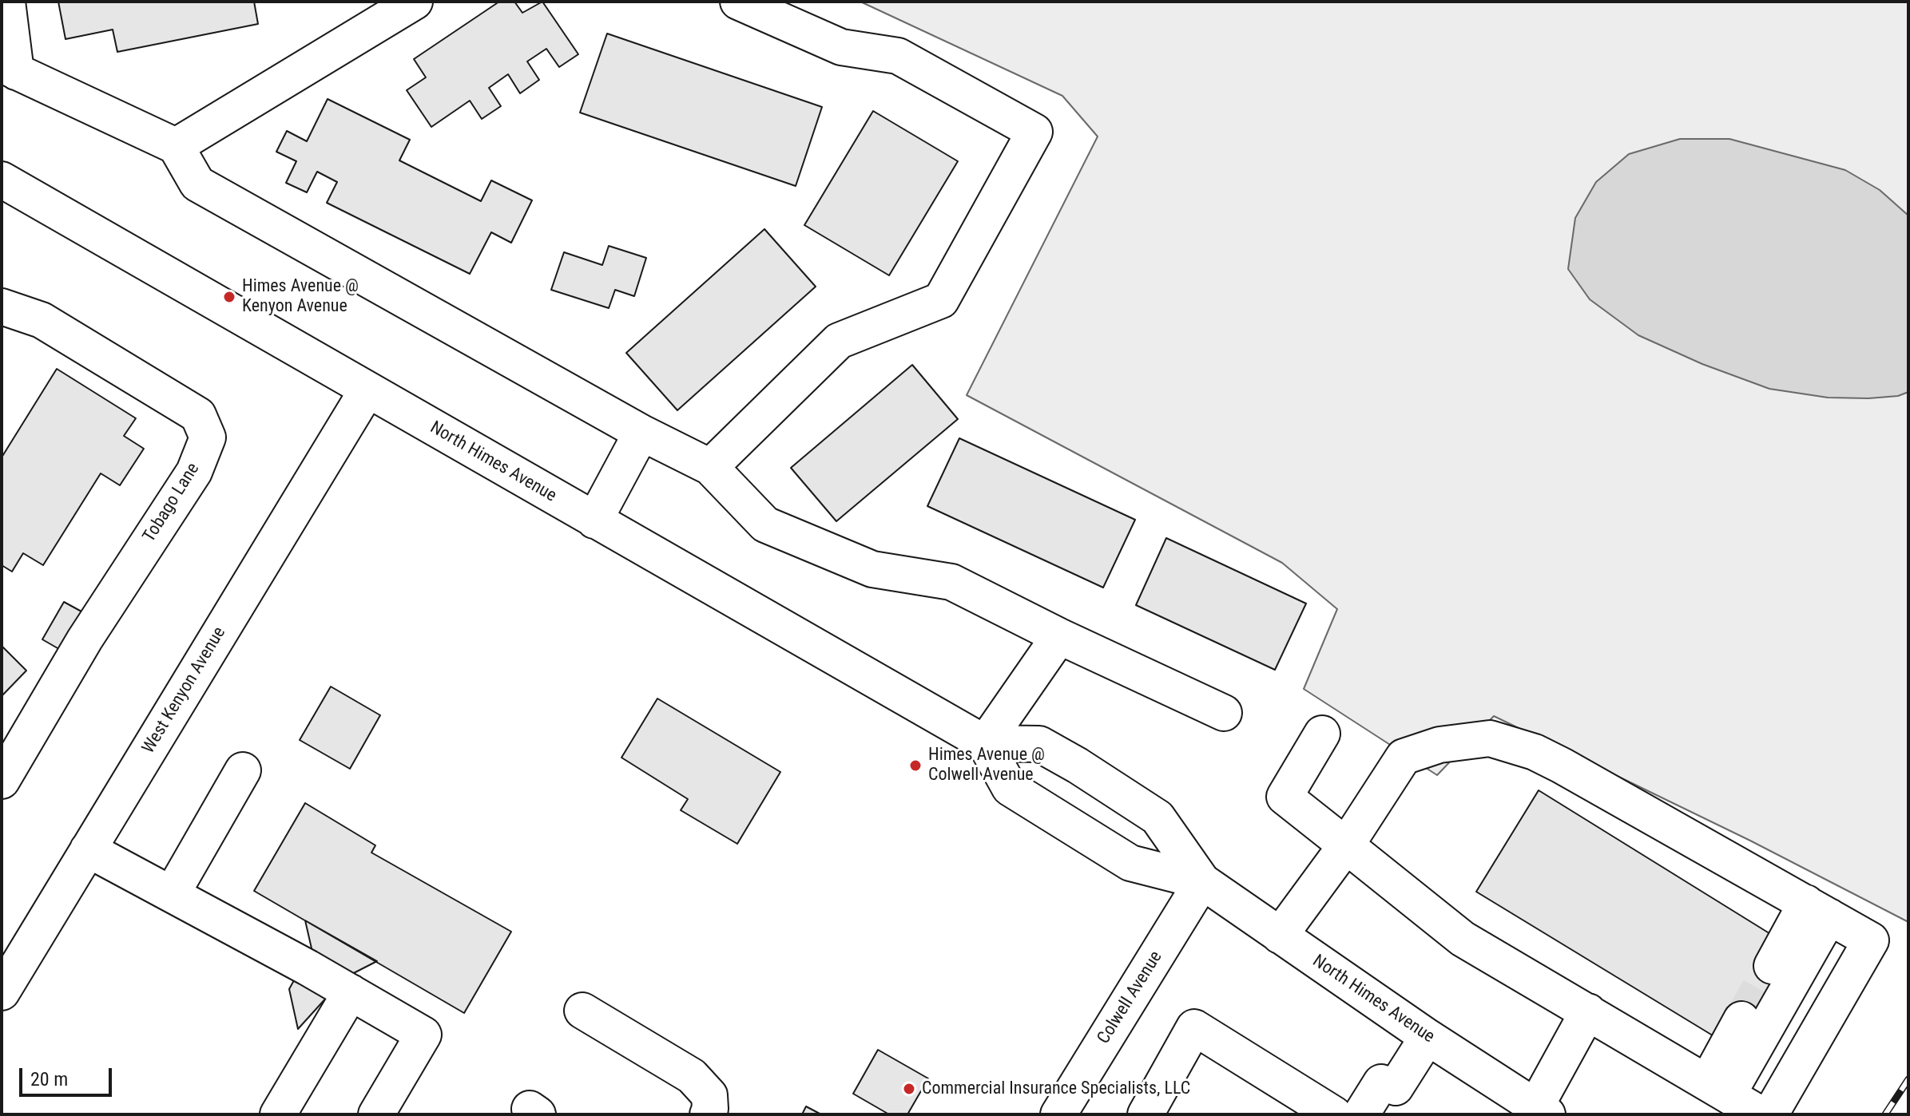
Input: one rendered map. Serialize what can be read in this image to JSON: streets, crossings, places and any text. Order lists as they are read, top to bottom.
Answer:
{
  "streets": {
    "street": [
      "North Himes Avenue",
      "Tobago Lane",
      "West Kenyon Avenue",
      "Colwell Avenue"
    ]
  },
  "crossings": [
    ["North Himes Avenue", "West Kenyon Avenue"],
    ["North Himes Avenue", "Colwell Avenue"]
  ],
  "places": ["Himes Avenue @ Kenyon Avenue", "Himes Avenue @ Colwell Avenue", "Commercial Insurance Specialists, LLC"],
  "scale_bar": "20 m"
}
